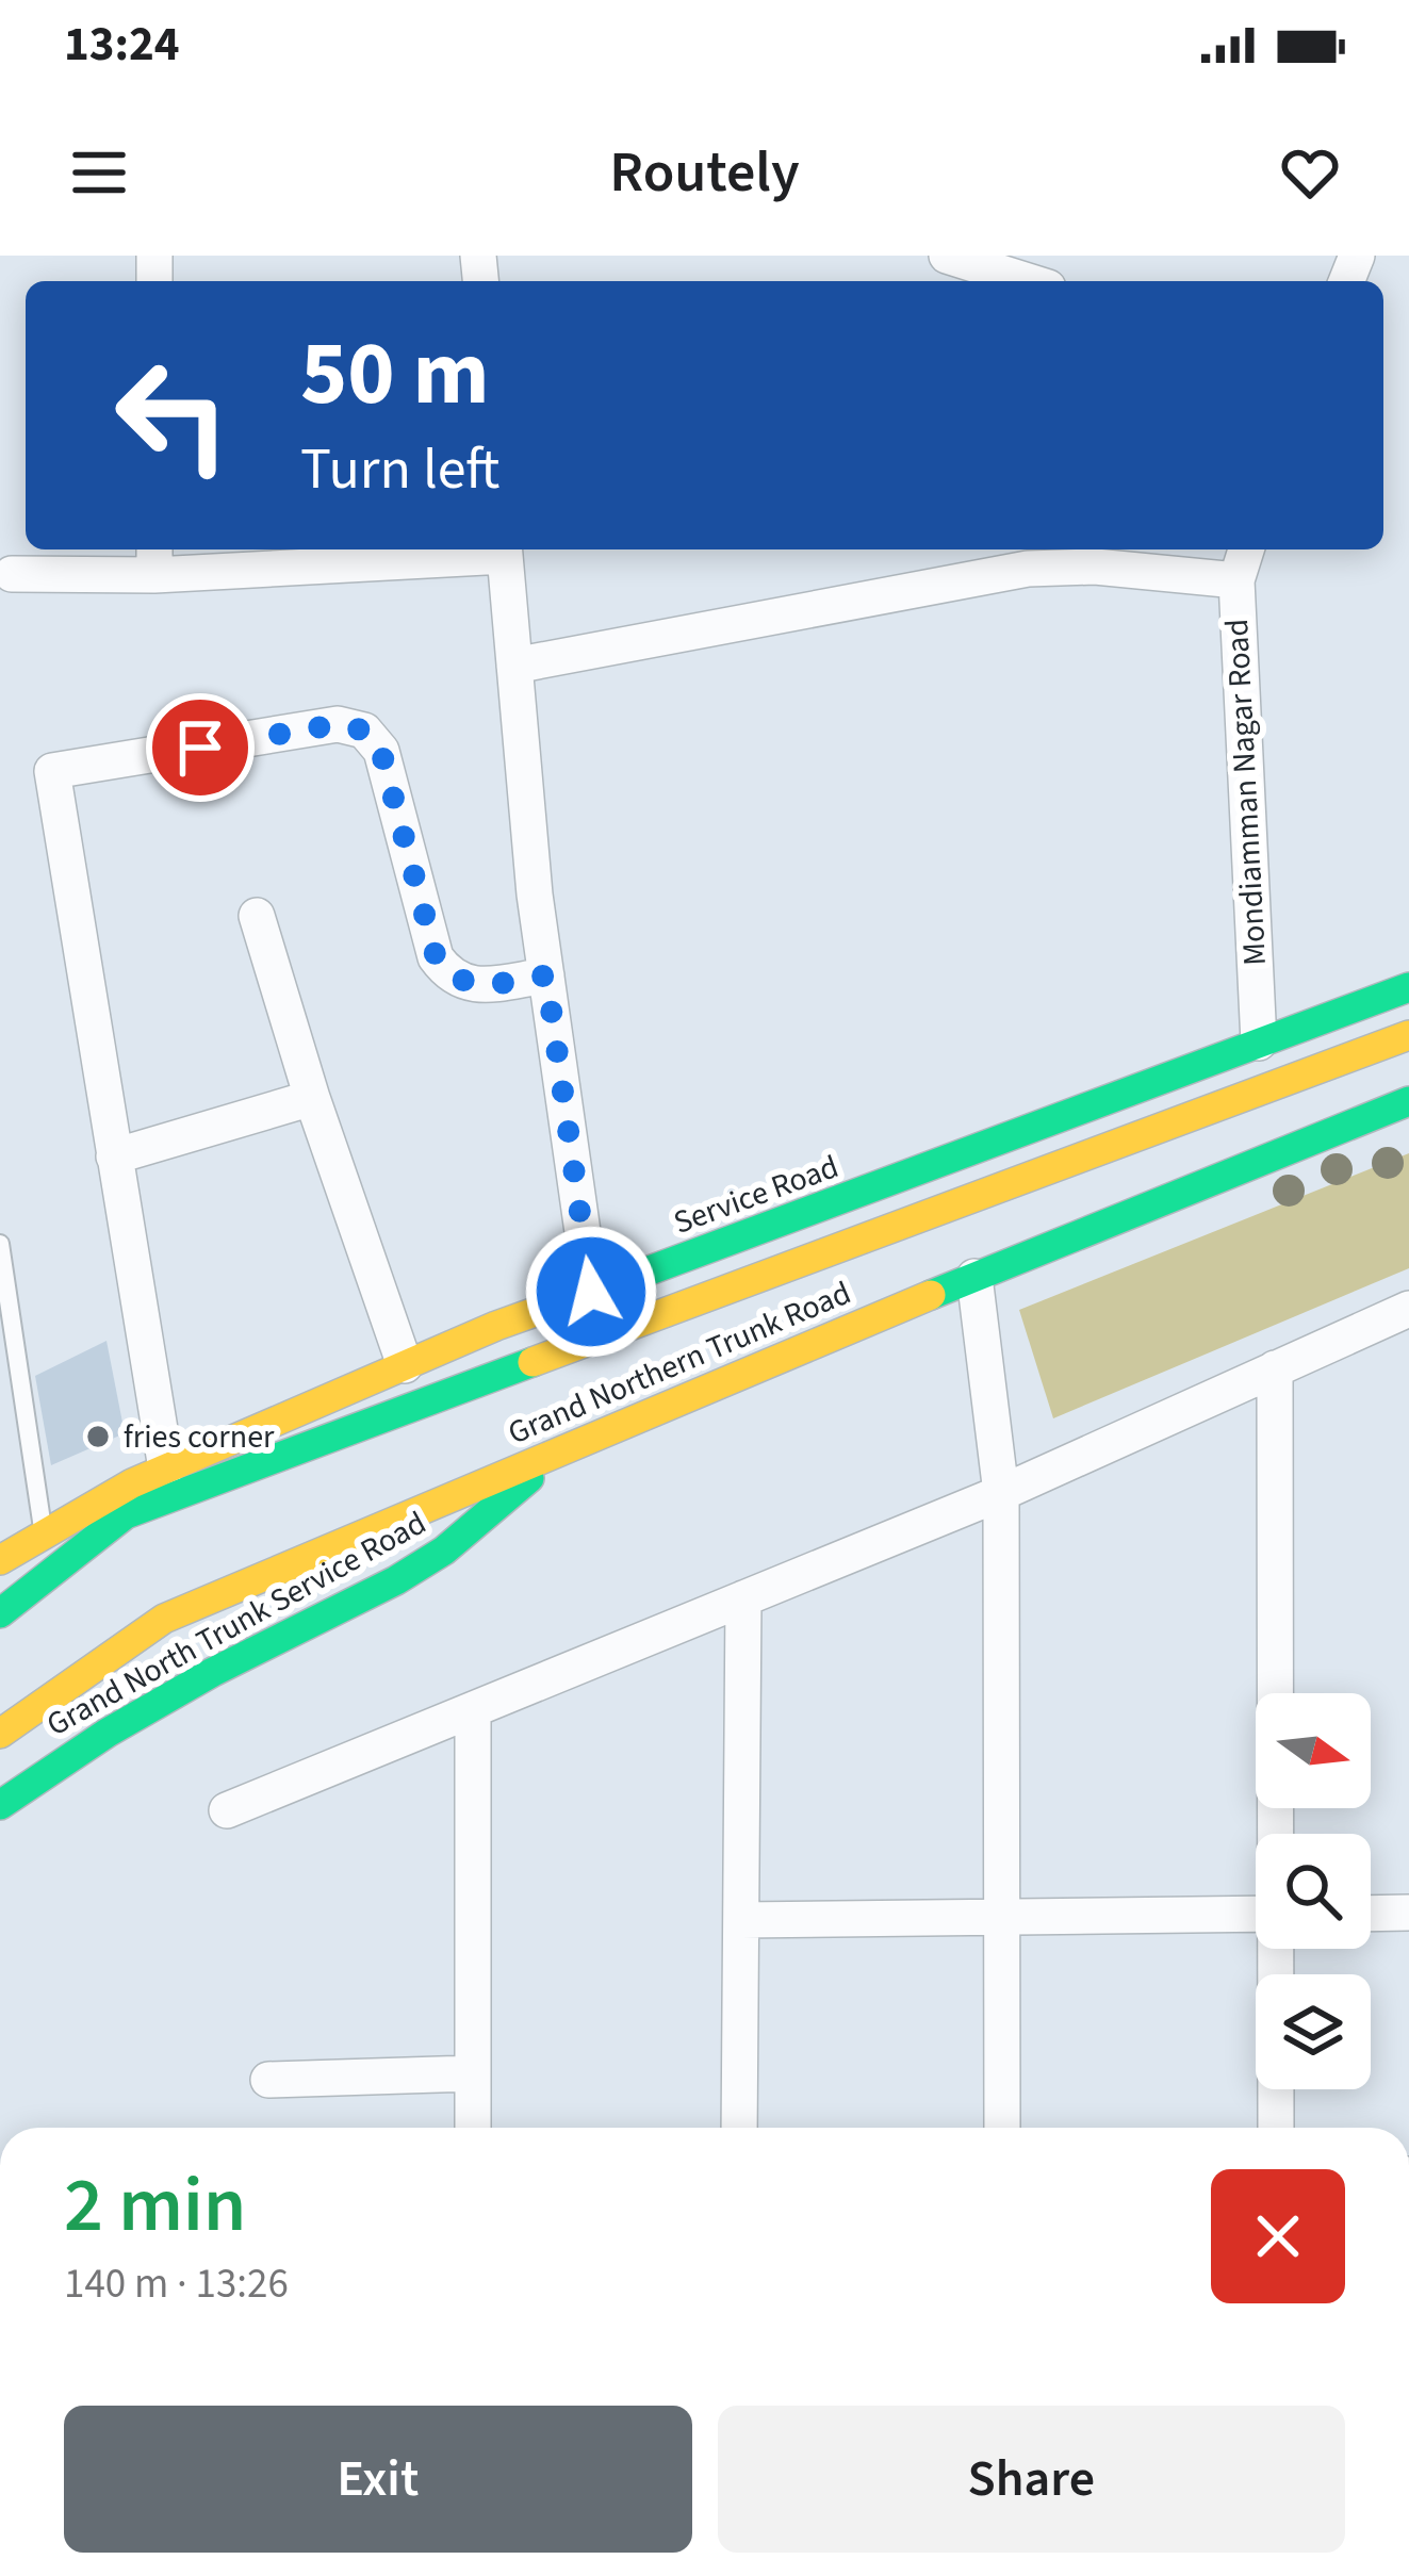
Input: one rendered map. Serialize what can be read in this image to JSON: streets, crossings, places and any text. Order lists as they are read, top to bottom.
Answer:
{
  "streets": {
    "main road": ["Service Road", "Grand Northern Trunk Road", "Grand North Trunk Service Road"],
    "street": ["Mondiamman Nagar Road"]
  },
  "crossings": [
    ["Mondiamman Nagar Road", "Service Road"],
    ["Grand Northern Trunk Road", "Grand North Trunk Service Road"]
  ],
  "places": ["fries corner"],
  "north": "right",
  "page": {
    "status": "13:24",
    "header": "Routely",
    "turn": ["50 m", "Turn left"],
    "heading": ["2 min", "140 m · 13:26"],
    "buttons": ["Exit", "Share"]
  }
}
